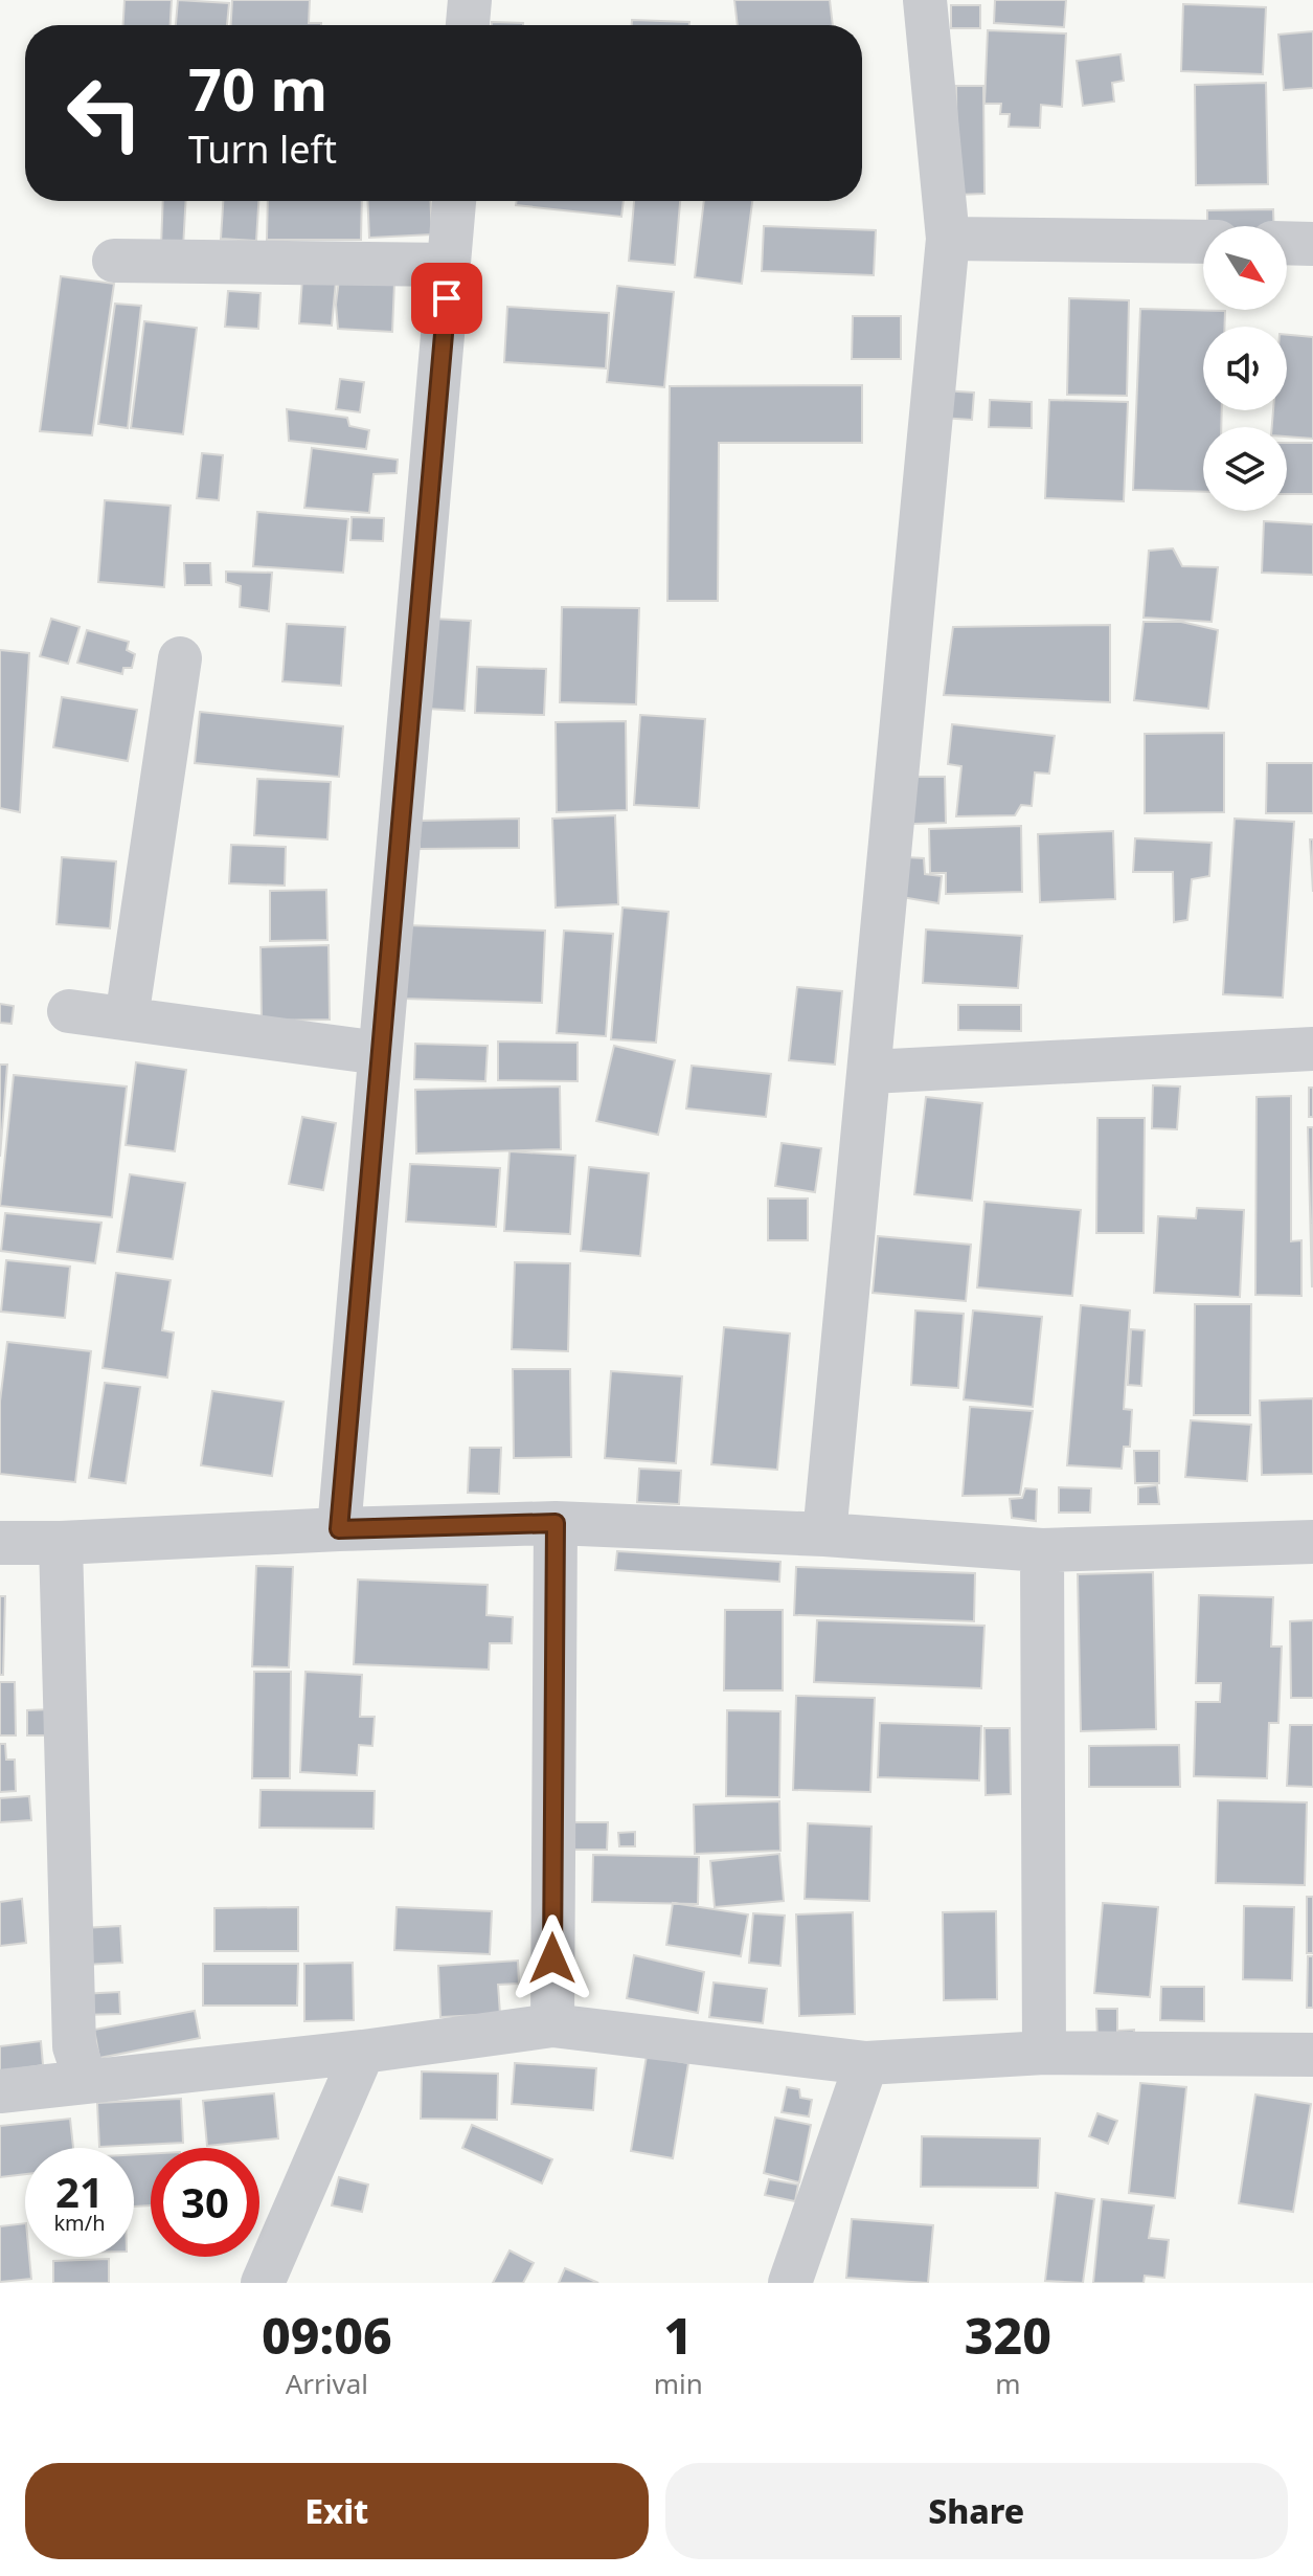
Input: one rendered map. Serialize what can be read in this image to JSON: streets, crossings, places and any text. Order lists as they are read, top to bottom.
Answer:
{
  "north": "bottom right",
  "page": {
    "turn": ["70 m", "Turn left"],
    "speed": "21 km/h",
    "limit": "30",
    "eta": [
      "09:06",
      "Arrival",
      "1",
      "min",
      "320",
      "m"
    ],
    "buttons": ["Exit", "Share"]
  }
}
